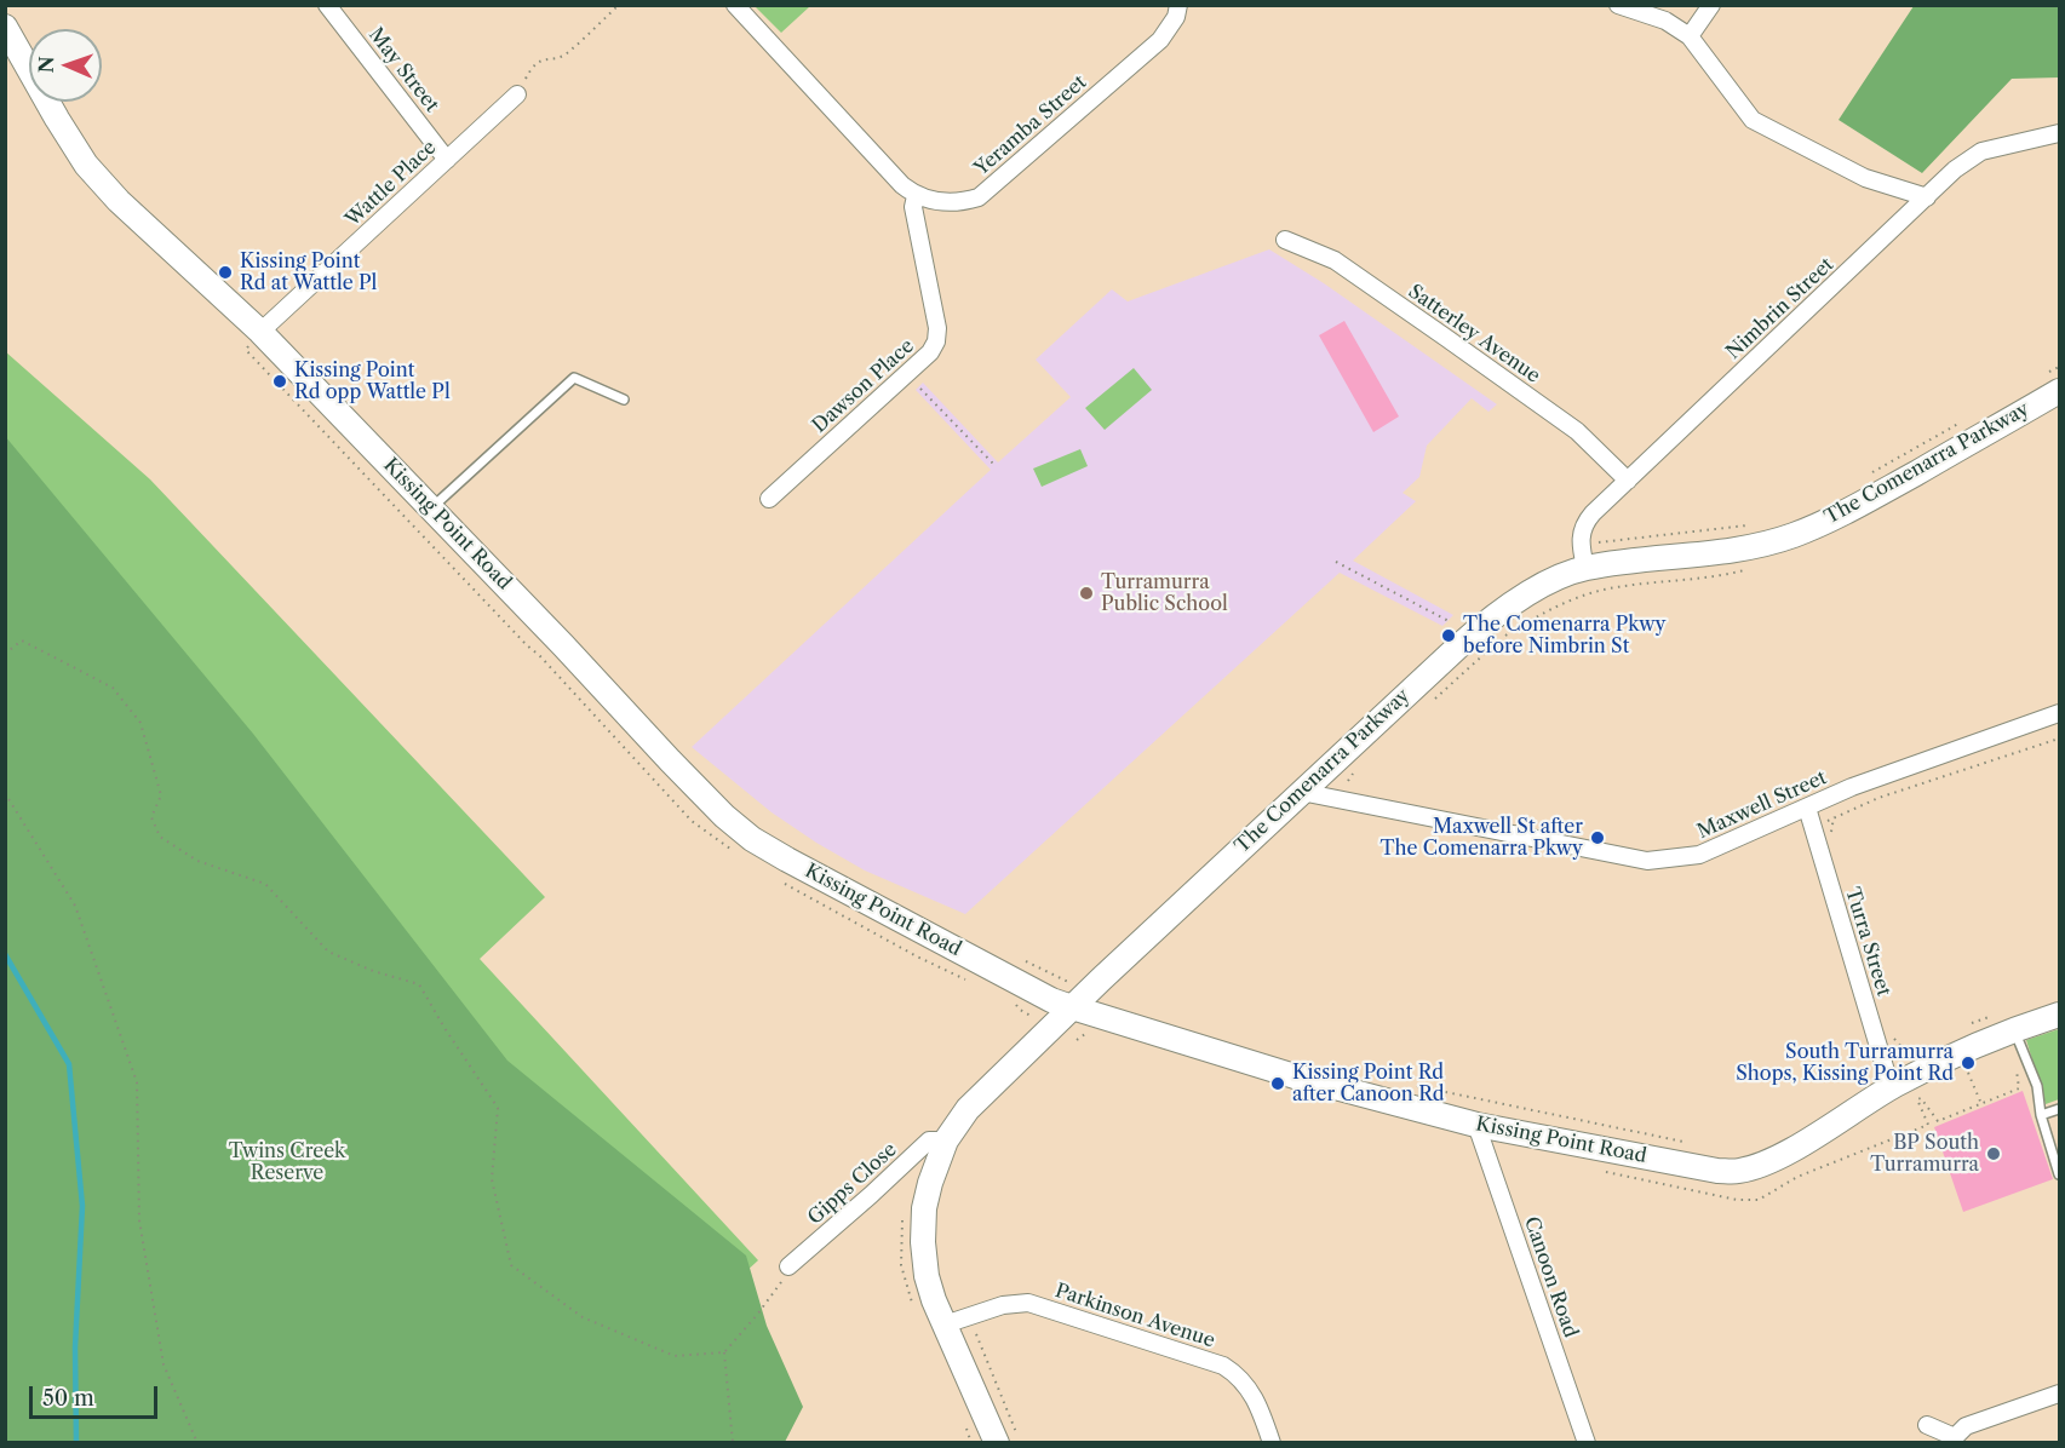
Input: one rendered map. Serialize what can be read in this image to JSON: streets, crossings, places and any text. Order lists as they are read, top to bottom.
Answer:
{
  "streets": {
    "main road": ["The Comenarra Parkway", "Kissing Point Road"],
    "street": [
      "May Street",
      "Yeramba Street",
      "Wattle Place",
      "Nimbrin Street",
      "Satterley Avenue",
      "Dawson Place",
      "Maxwell Street",
      "Turra Street",
      "Gipps Close",
      "Canoon Road",
      "Parkinson Avenue"
    ]
  },
  "crossings": [
    ["May Street", "Wattle Place"],
    ["Yeramba Street", "Dawson Place"],
    ["Wattle Place", "Kissing Point Road"],
    ["Nimbrin Street", "Satterley Avenue"],
    ["Nimbrin Street", "The Comenarra Parkway"],
    ["The Comenarra Parkway", "Kissing Point Road"],
    ["The Comenarra Parkway", "Maxwell Street"],
    ["The Comenarra Parkway", "Gipps Close"],
    ["The Comenarra Parkway", "Parkinson Avenue"],
    ["Kissing Point Road", "Turra Street"],
    ["Kissing Point Road", "Canoon Road"],
    ["Maxwell Street", "Turra Street"]
  ],
  "parks": ["Twins Creek Reserve"],
  "places": [
    "Kissing Point Rd at Wattle Pl",
    "Kissing Point Rd opp Wattle Pl",
    "Turramurra Public School",
    "The Comenarra Pkwy before Nimbrin St",
    "Maxwell St after The Comenarra Pkwy",
    "South Turramurra Shops, Kissing Point Rd",
    "Kissing Point Rd after Canoon Rd",
    "BP South Turramurra"
  ],
  "scale_bar": "50 m",
  "north": "left"
}
